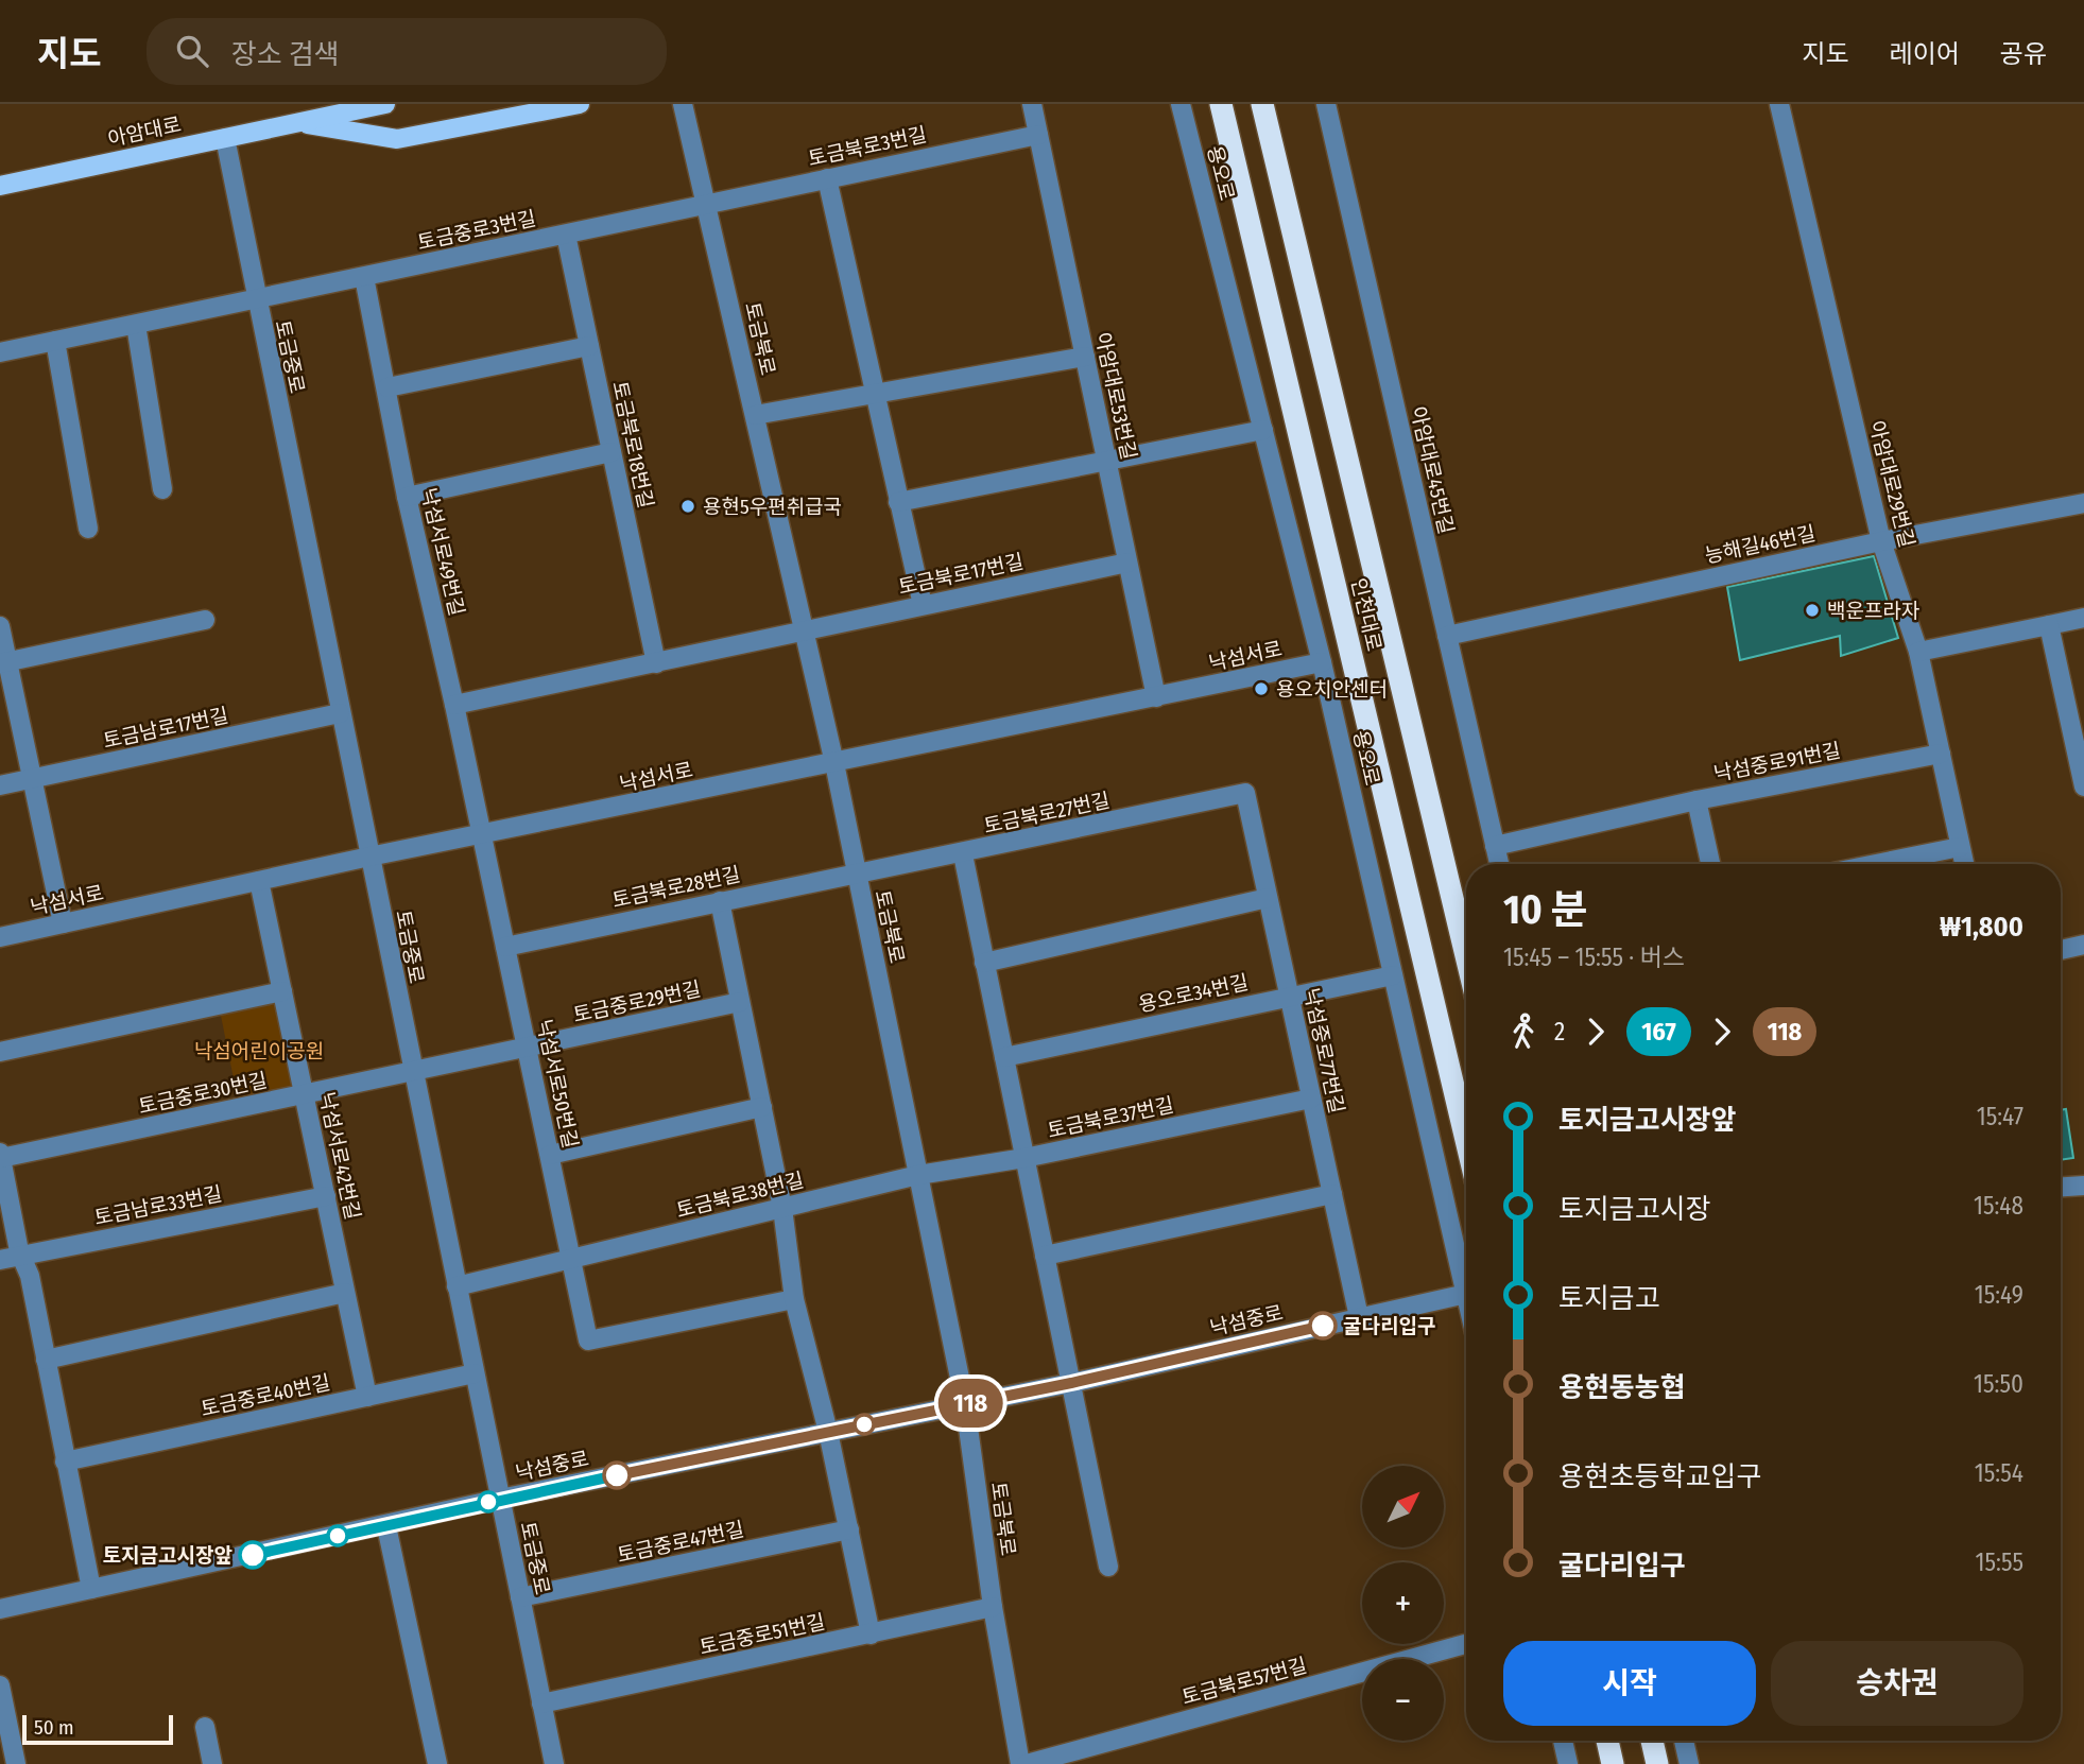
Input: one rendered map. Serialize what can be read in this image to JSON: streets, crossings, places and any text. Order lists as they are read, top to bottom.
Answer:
{
  "streets": {
    "highway": ["인천대로"],
    "main road": ["아암대로"],
    "street": [
      "토금북로3번길",
      "용오로",
      "토금중로3번길",
      "토금북로",
      "토금중로",
      "아암대로53번길",
      "토금북로18번길",
      "아암대로45번길",
      "아암대로29번길",
      "능해길46번길",
      "낙섬서로49번길",
      "토금북로17번길",
      "낙섬서로",
      "토금남로17번길",
      "낙섬중로91번길",
      "토금북로27번길",
      "토금북로28번길",
      "용오로34번길",
      "토금중로29번길",
      "낙섬중로77번길",
      "낙섬서로50번길",
      "토금중로30번길",
      "토금북로37번길",
      "낙섬서로42번길",
      "토금북로38번길",
      "토금남로33번길",
      "낙섬중로",
      "토금중로40번길",
      "토금중로47번길",
      "토금중로51번길",
      "토금북로57번길"
    ]
  },
  "crossings": [
    ["아암대로", "토금중로"],
    ["토금북로3번길", "토금중로3번길"],
    ["토금북로3번길", "토금북로"],
    ["토금북로3번길", "아암대로53번길"],
    ["용오로", "낙섬서로"],
    ["용오로", "용오로34번길"],
    ["토금중로3번길", "토금북로"],
    ["토금중로3번길", "토금중로"],
    ["토금중로3번길", "토금북로18번길"],
    ["토금중로3번길", "낙섬서로49번길"],
    ["토금북로", "토금북로17번길"],
    ["토금북로", "낙섬서로"],
    ["토금북로", "토금북로27번길"],
    ["토금북로", "토금북로28번길"],
    ["토금북로", "토금북로37번길"],
    ["토금북로", "토금북로38번길"],
    ["토금북로", "낙섬중로"],
    ["토금북로", "토금중로51번길"],
    ["토금북로", "토금북로57번길"],
    ["토금중로", "낙섬서로"],
    ["토금중로", "토금남로17번길"],
    ["토금중로", "토금중로29번길"],
    ["토금중로", "토금중로30번길"],
    ["토금중로", "토금북로38번길"],
    ["토금중로", "낙섬중로"],
    ["토금중로", "토금중로40번길"],
    ["토금중로", "토금중로47번길"],
    ["토금중로", "토금중로51번길"],
    ["아암대로53번길", "토금북로17번길"],
    ["아암대로53번길", "낙섬서로"],
    ["아암대로45번길", "능해길46번길"],
    ["아암대로29번길", "능해길46번길"],
    ["아암대로29번길", "낙섬중로91번길"],
    ["낙섬서로49번길", "낙섬서로"],
    ["낙섬서로49번길", "낙섬서로50번길"],
    ["낙섬서로", "낙섬서로50번길"],
    ["낙섬서로", "낙섬서로42번길"],
    ["토금북로27번길", "토금북로28번길"],
    ["토금북로27번길", "낙섬중로77번길"],
    ["토금북로28번길", "낙섬서로50번길"],
    ["용오로34번길", "낙섬중로77번길"],
    ["토금중로29번길", "낙섬서로50번길"],
    ["토금중로29번길", "토금중로30번길"],
    ["낙섬중로77번길", "토금북로37번길"],
    ["낙섬중로77번길", "낙섬중로"],
    ["낙섬서로50번길", "토금북로38번길"],
    ["토금중로30번길", "낙섬서로42번길"],
    ["토금북로37번길", "토금북로38번길"],
    ["낙섬서로42번길", "토금남로33번길"],
    ["낙섬서로42번길", "토금중로40번길"]
  ],
  "parks": ["낙섬어린이공원"],
  "places": [
    "용현5우편취급국",
    "백운프라자",
    "용오치안센터",
    "굴다리입구",
    "토지금고시장앞"
  ],
  "lines": ["bus line 118", "bus line 167"],
  "scale_bar": "50 m",
  "north": "top right",
  "page": {
    "header": "지도",
    "search": "장소 검색",
    "nav": ["지도", "레이어", "공유"],
    "on_map": "118",
    "heading": ["10 분", "15:45 – 15:55 · 버스", "₩1,800"],
    "legs": ["2", "167", "118"],
    "list": [
      {
        "name": "토지금고시장앞",
        "value": "15:47"
      },
      {
        "name": "토지금고시장",
        "value": "15:48"
      },
      {
        "name": "토지금고",
        "value": "15:49"
      },
      {
        "name": "용현동농협",
        "value": "15:50"
      },
      {
        "name": "용현초등학교입구",
        "value": "15:54"
      },
      {
        "name": "굴다리입구",
        "value": "15:55"
      }
    ],
    "map_buttons": ["+", "−"],
    "buttons": ["시작", "승차권"],
    "scale": "50 m"
  }
}
